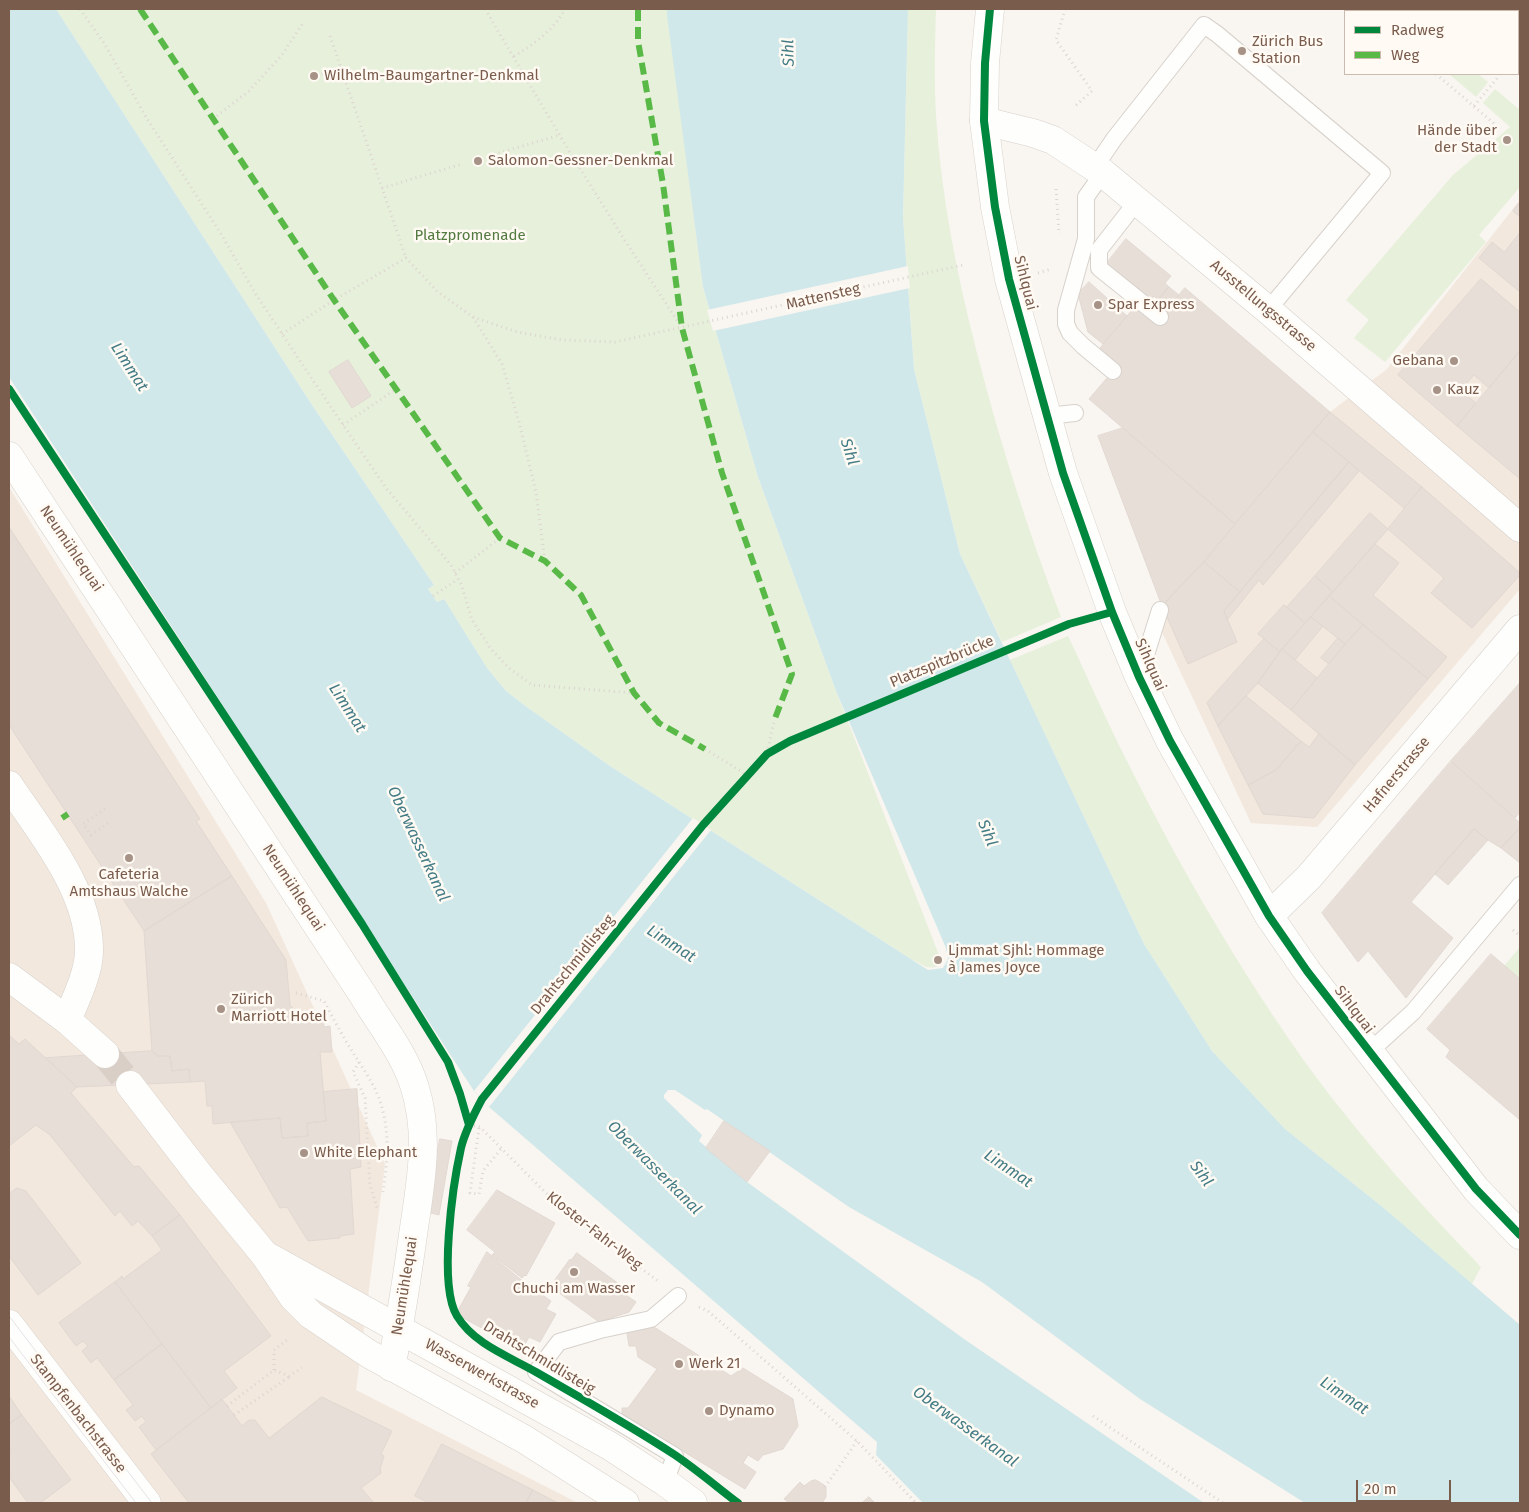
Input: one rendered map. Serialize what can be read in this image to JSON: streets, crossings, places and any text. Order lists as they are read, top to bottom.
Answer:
{
  "streets": {
    "street": [
      "Sihlquai",
      "Ausstellungsstrasse",
      "Neumühlequai",
      "Hafnerstrasse",
      "Wasserwerkstrasse",
      "Stampfenbachstrasse"
    ],
    "lane": ["Drahtschmidlisteig"],
    "path": ["Mattensteg", "Drahtschmidlisteg", "Kloster-Fahr-Weg"],
    "cycle path": ["Platzspitzbrücke"]
  },
  "crossings": [
    ["Sihlquai", "Ausstellungsstrasse"],
    ["Sihlquai", "Hafnerstrasse"],
    ["Neumühlequai", "Wasserwerkstrasse"],
    ["Kloster-Fahr-Weg", "Drahtschmidlisteig"],
    ["Drahtschmidlisteig", "Wasserwerkstrasse"]
  ],
  "water": ["Sihl", "Limmat", "Oberwasserkanal"],
  "parks": ["Platzpromenade"],
  "places": [
    "Zürich Bus Station",
    "Wilhelm-Baumgartner-Denkmal",
    "Hände über der Stadt",
    "Salomon-Gessner-Denkmal",
    "Spar Express",
    "Gebana",
    "Kauz",
    "Cafeteria Amtshaus Walche",
    "Ljmmat Sjhl: Hommage à James Joyce",
    "Zürich Marriott Hotel",
    "White Elephant",
    "Chuchi am Wasser",
    "Werk 21",
    "Dynamo"
  ],
  "legend": ["Radweg", "Weg"],
  "scale_bar": "20 m"
}
